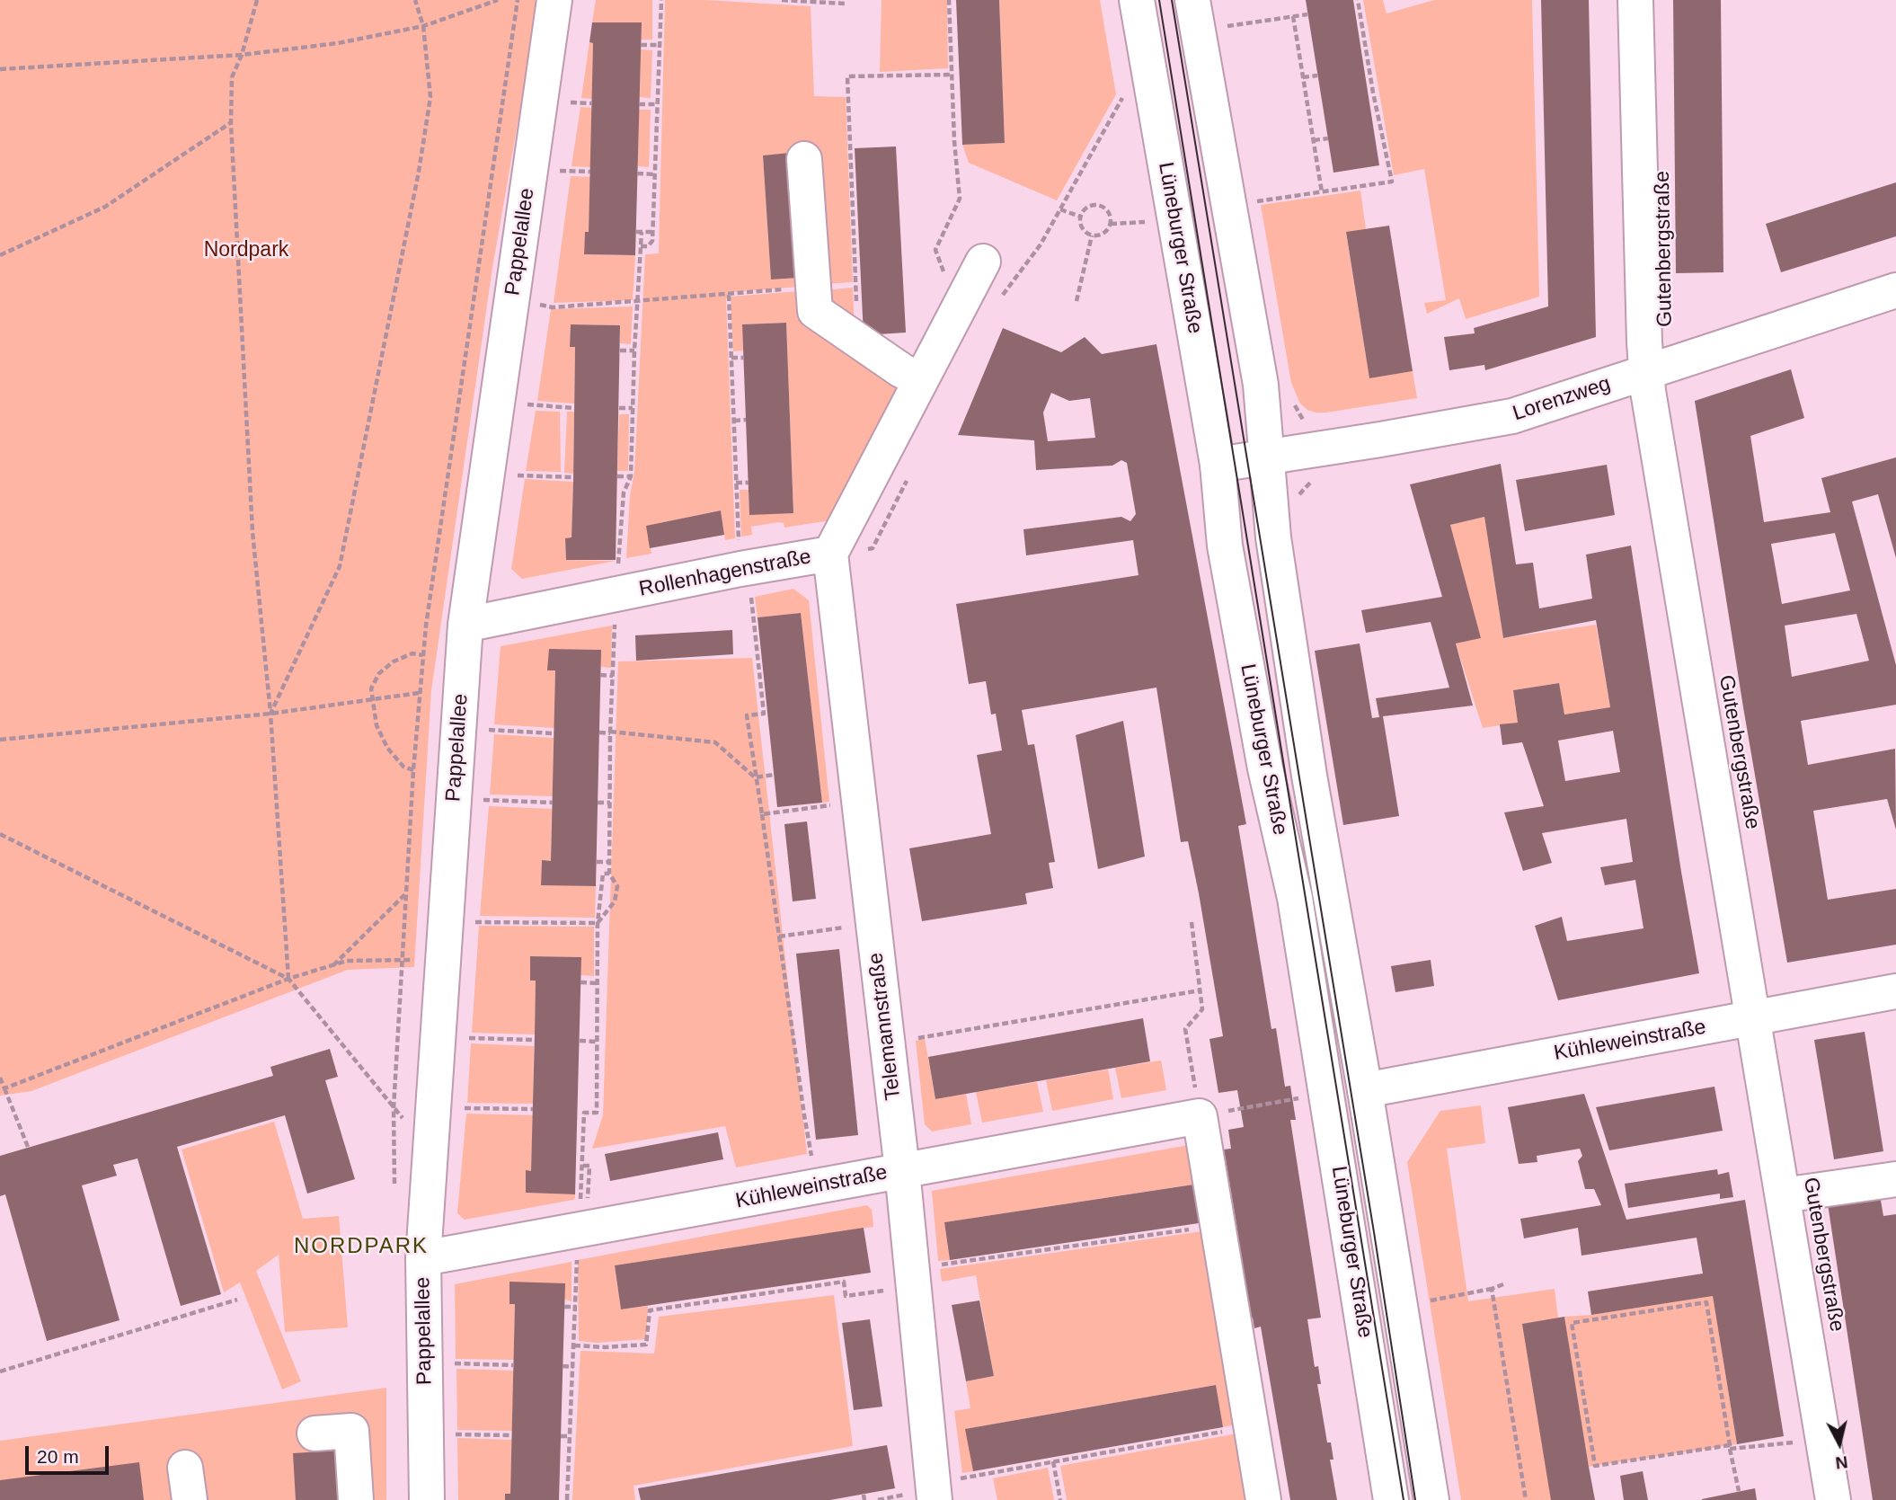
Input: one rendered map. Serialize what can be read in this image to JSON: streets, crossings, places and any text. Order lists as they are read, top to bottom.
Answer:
{
  "streets": {
    "street": [
      "Pappelallee",
      "Lüneburger Straße",
      "Gutenbergstraße",
      "Lorenzweg",
      "Rollenhagenstraße",
      "Telemannstraße",
      "Kühleweinstraße"
    ]
  },
  "crossings": [
    ["Pappelallee", "Rollenhagenstraße"],
    ["Pappelallee", "Kühleweinstraße"],
    ["Lüneburger Straße", "Lorenzweg"],
    ["Lüneburger Straße", "Kühleweinstraße"],
    ["Gutenbergstraße", "Lorenzweg"],
    ["Gutenbergstraße", "Kühleweinstraße"],
    ["Rollenhagenstraße", "Telemannstraße"],
    ["Telemannstraße", "Kühleweinstraße"]
  ],
  "districts": ["NORDPARK"],
  "parks": ["Nordpark"],
  "scale_bar": "20 m",
  "north": "bottom"
}
